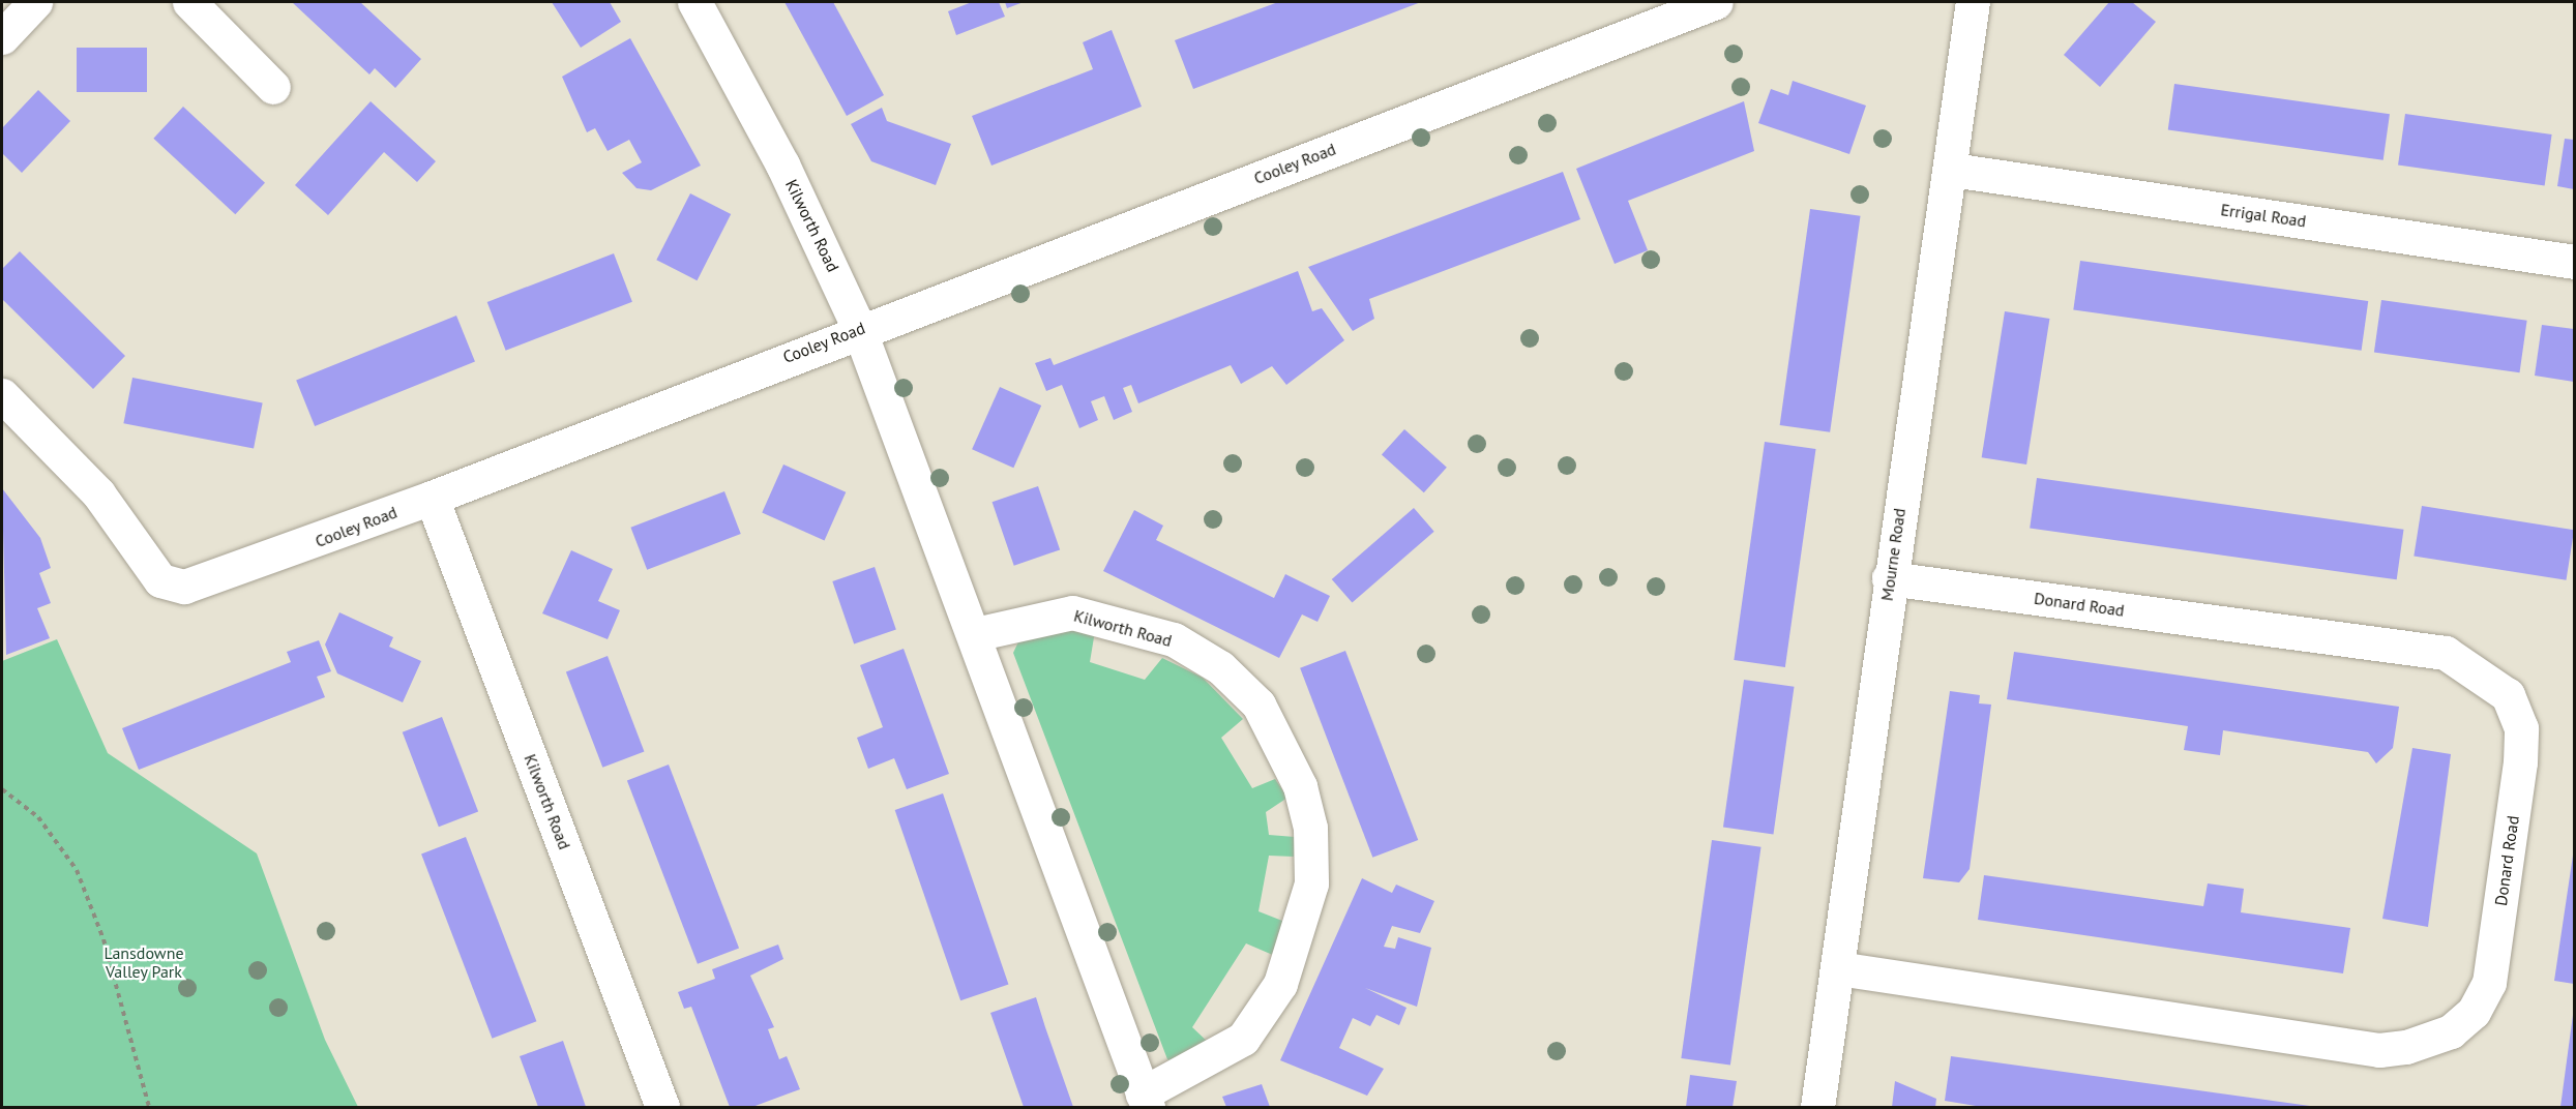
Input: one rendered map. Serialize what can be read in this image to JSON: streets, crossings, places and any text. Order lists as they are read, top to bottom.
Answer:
{
  "streets": {
    "street": [
      "Cooley Road",
      "Errigal Road",
      "Kilworth Road",
      "Mourne Road",
      "Donard Road"
    ]
  },
  "crossings": [
    ["Cooley Road", "Kilworth Road"],
    ["Errigal Road", "Mourne Road"],
    ["Mourne Road", "Donard Road"]
  ],
  "parks": ["Lansdowne Valley Park"]
}
